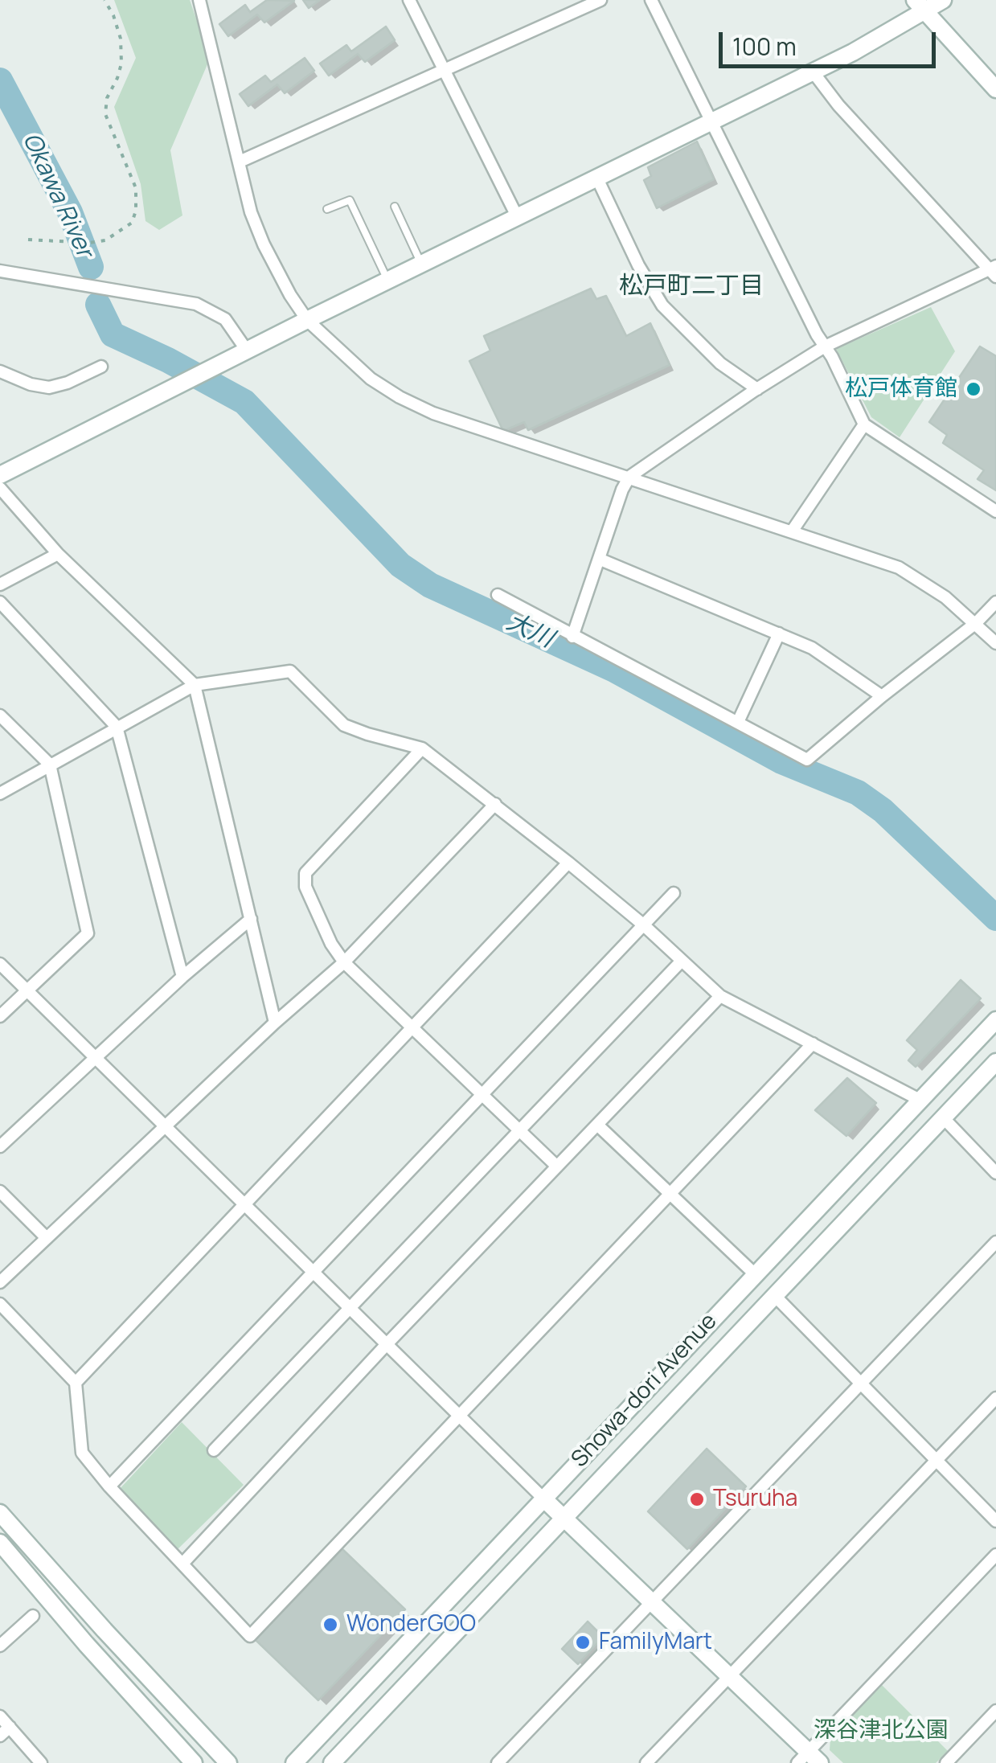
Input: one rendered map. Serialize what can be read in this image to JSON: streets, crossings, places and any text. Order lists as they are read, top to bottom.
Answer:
{
  "streets": {
    "street": ["Showa-dori Avenue"]
  },
  "districts": ["松戸町二丁目"],
  "water": ["Okawa River", "大川"],
  "parks": ["深谷津北公園"],
  "places": [
    "松戸体育館",
    "Tsuruha",
    "WonderGOO",
    "FamilyMart"
  ],
  "scale_bar": "100 m"
}
